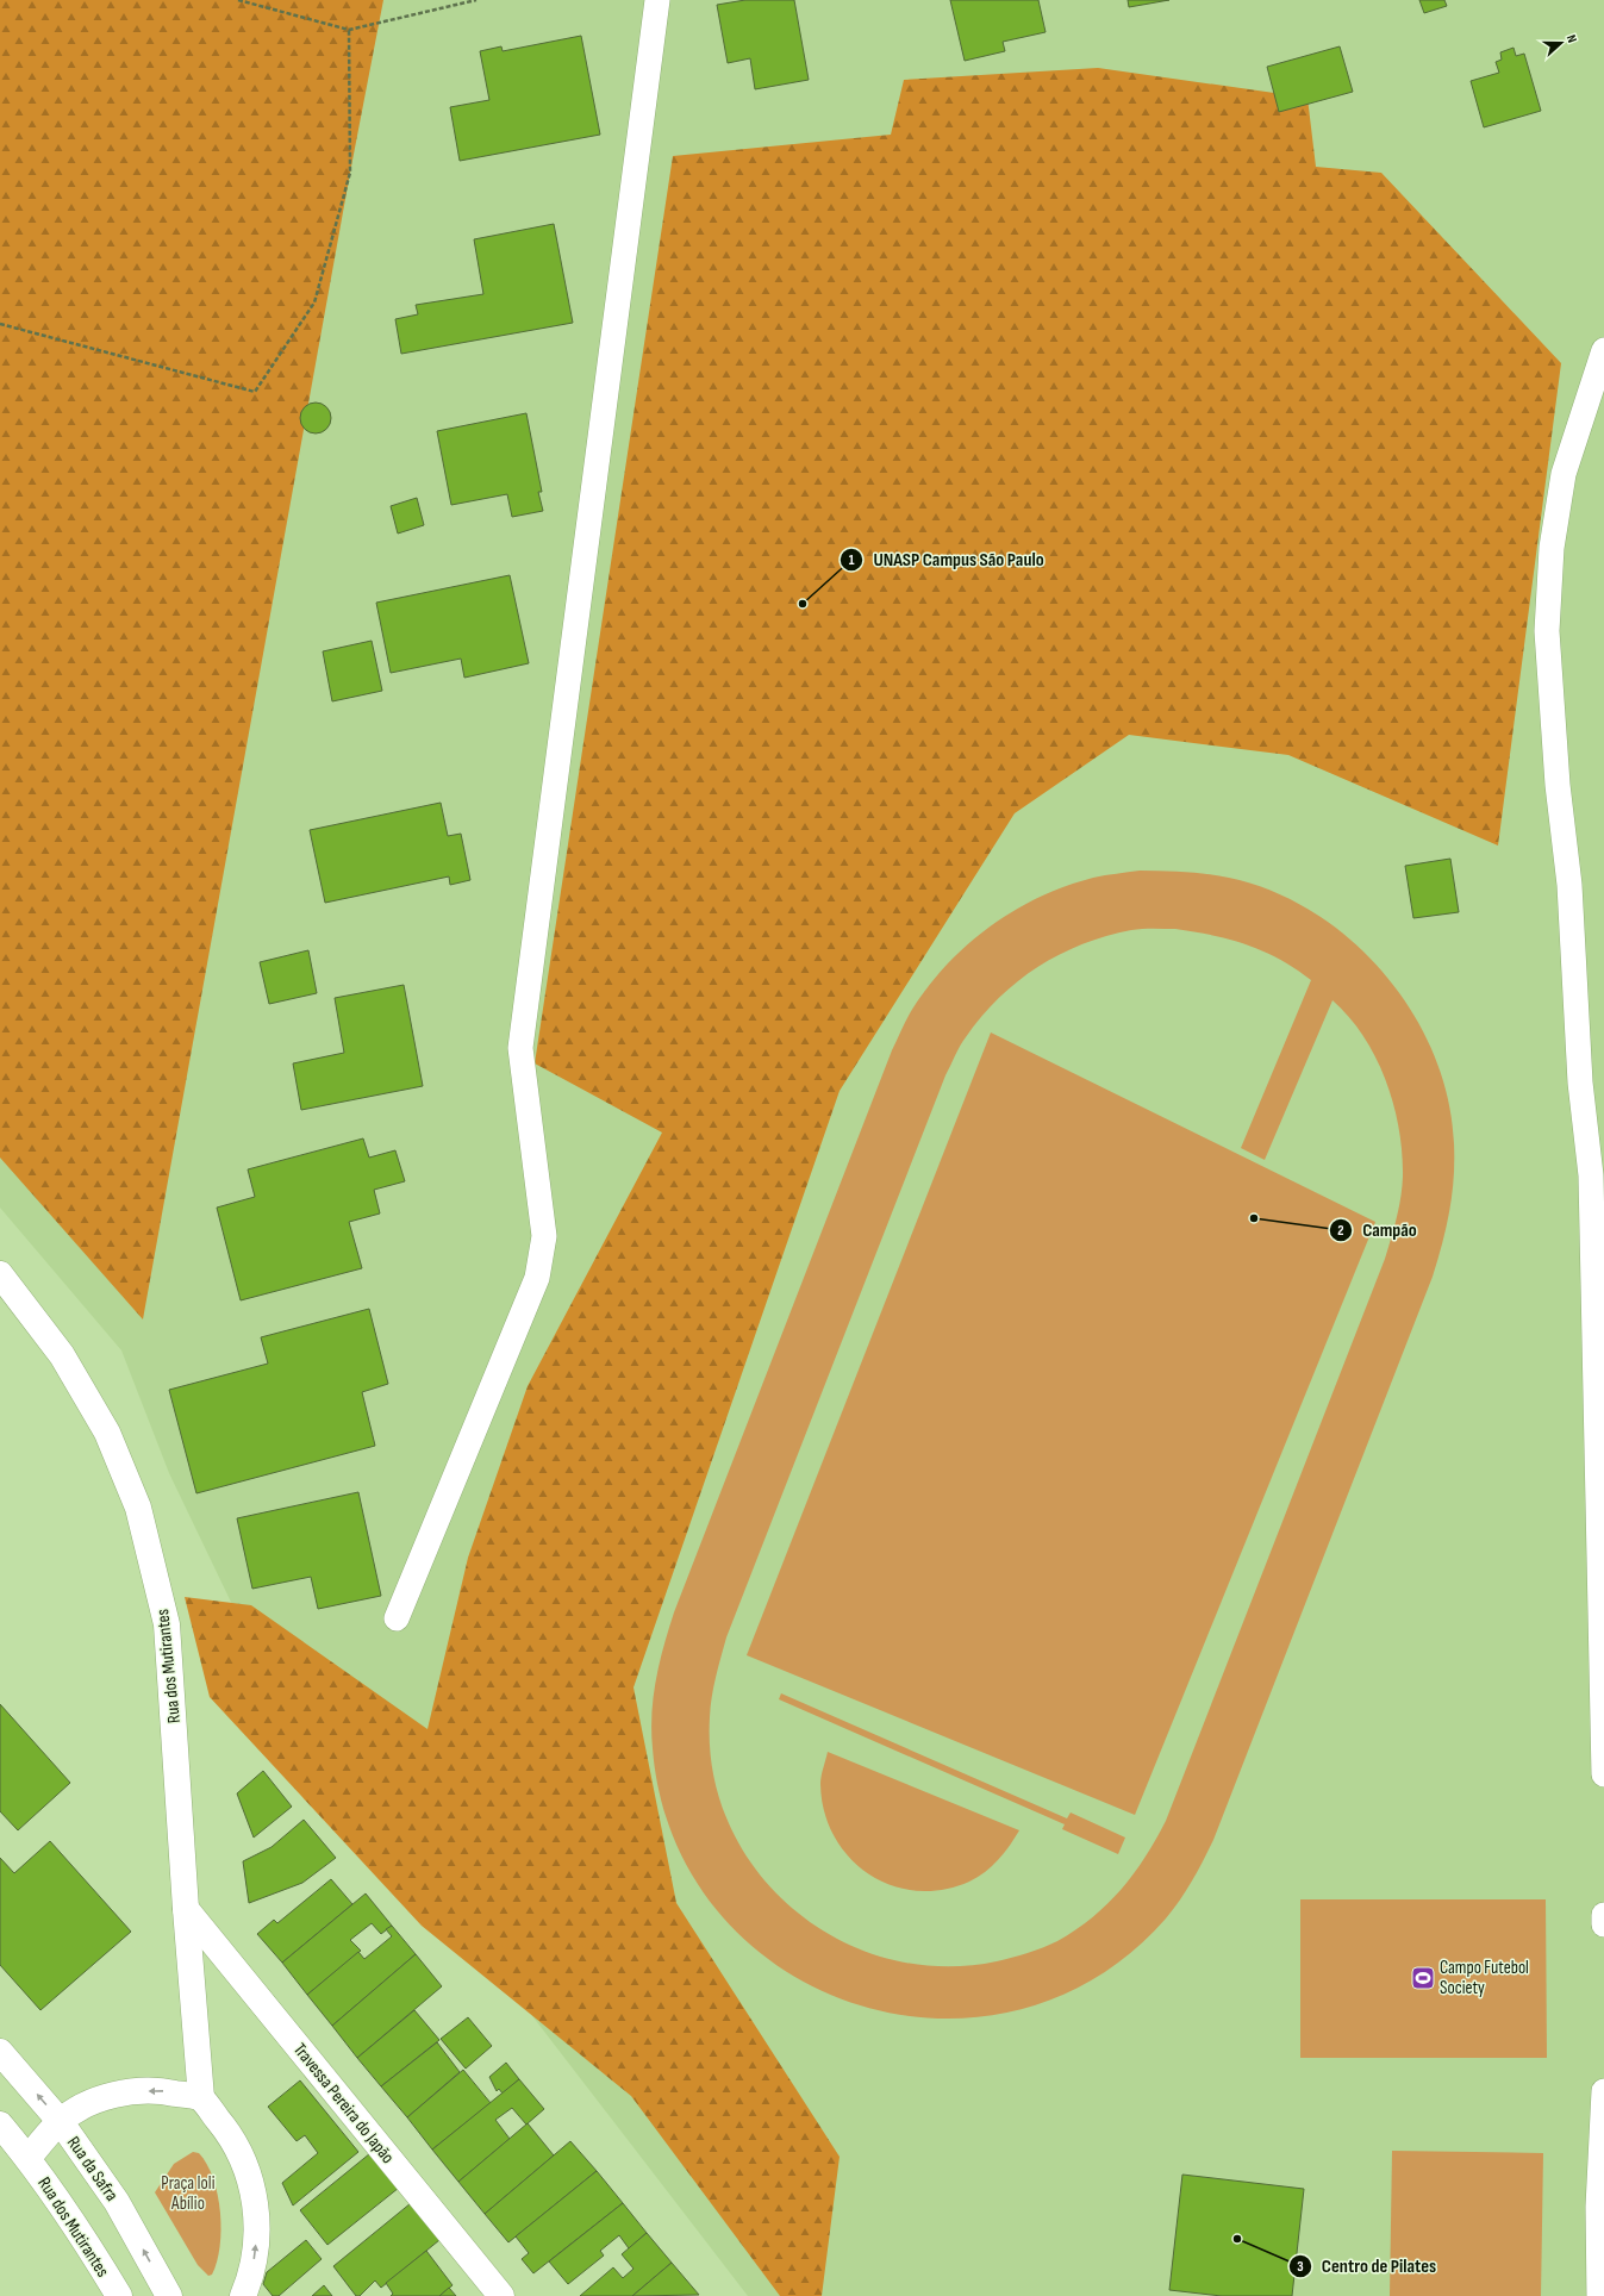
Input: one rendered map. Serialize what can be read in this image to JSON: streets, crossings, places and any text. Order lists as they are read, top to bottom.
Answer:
{
  "streets": {
    "street": ["Rua dos Mutirantes", "Travessa Pereira do Japão", "Rua da Safra"]
  },
  "crossings": [
    ["Rua dos Mutirantes", "Travessa Pereira do Japão"]
  ],
  "one_way": ["Rua da Safra"],
  "parks": ["Praça Ioli Abílio"],
  "places": {
    "other": ["UNASP Campus São Paulo", "Campão", "Centro de Pilates"],
    "sports": ["Campo Futebol Society"]
  },
  "north": "right"
}
